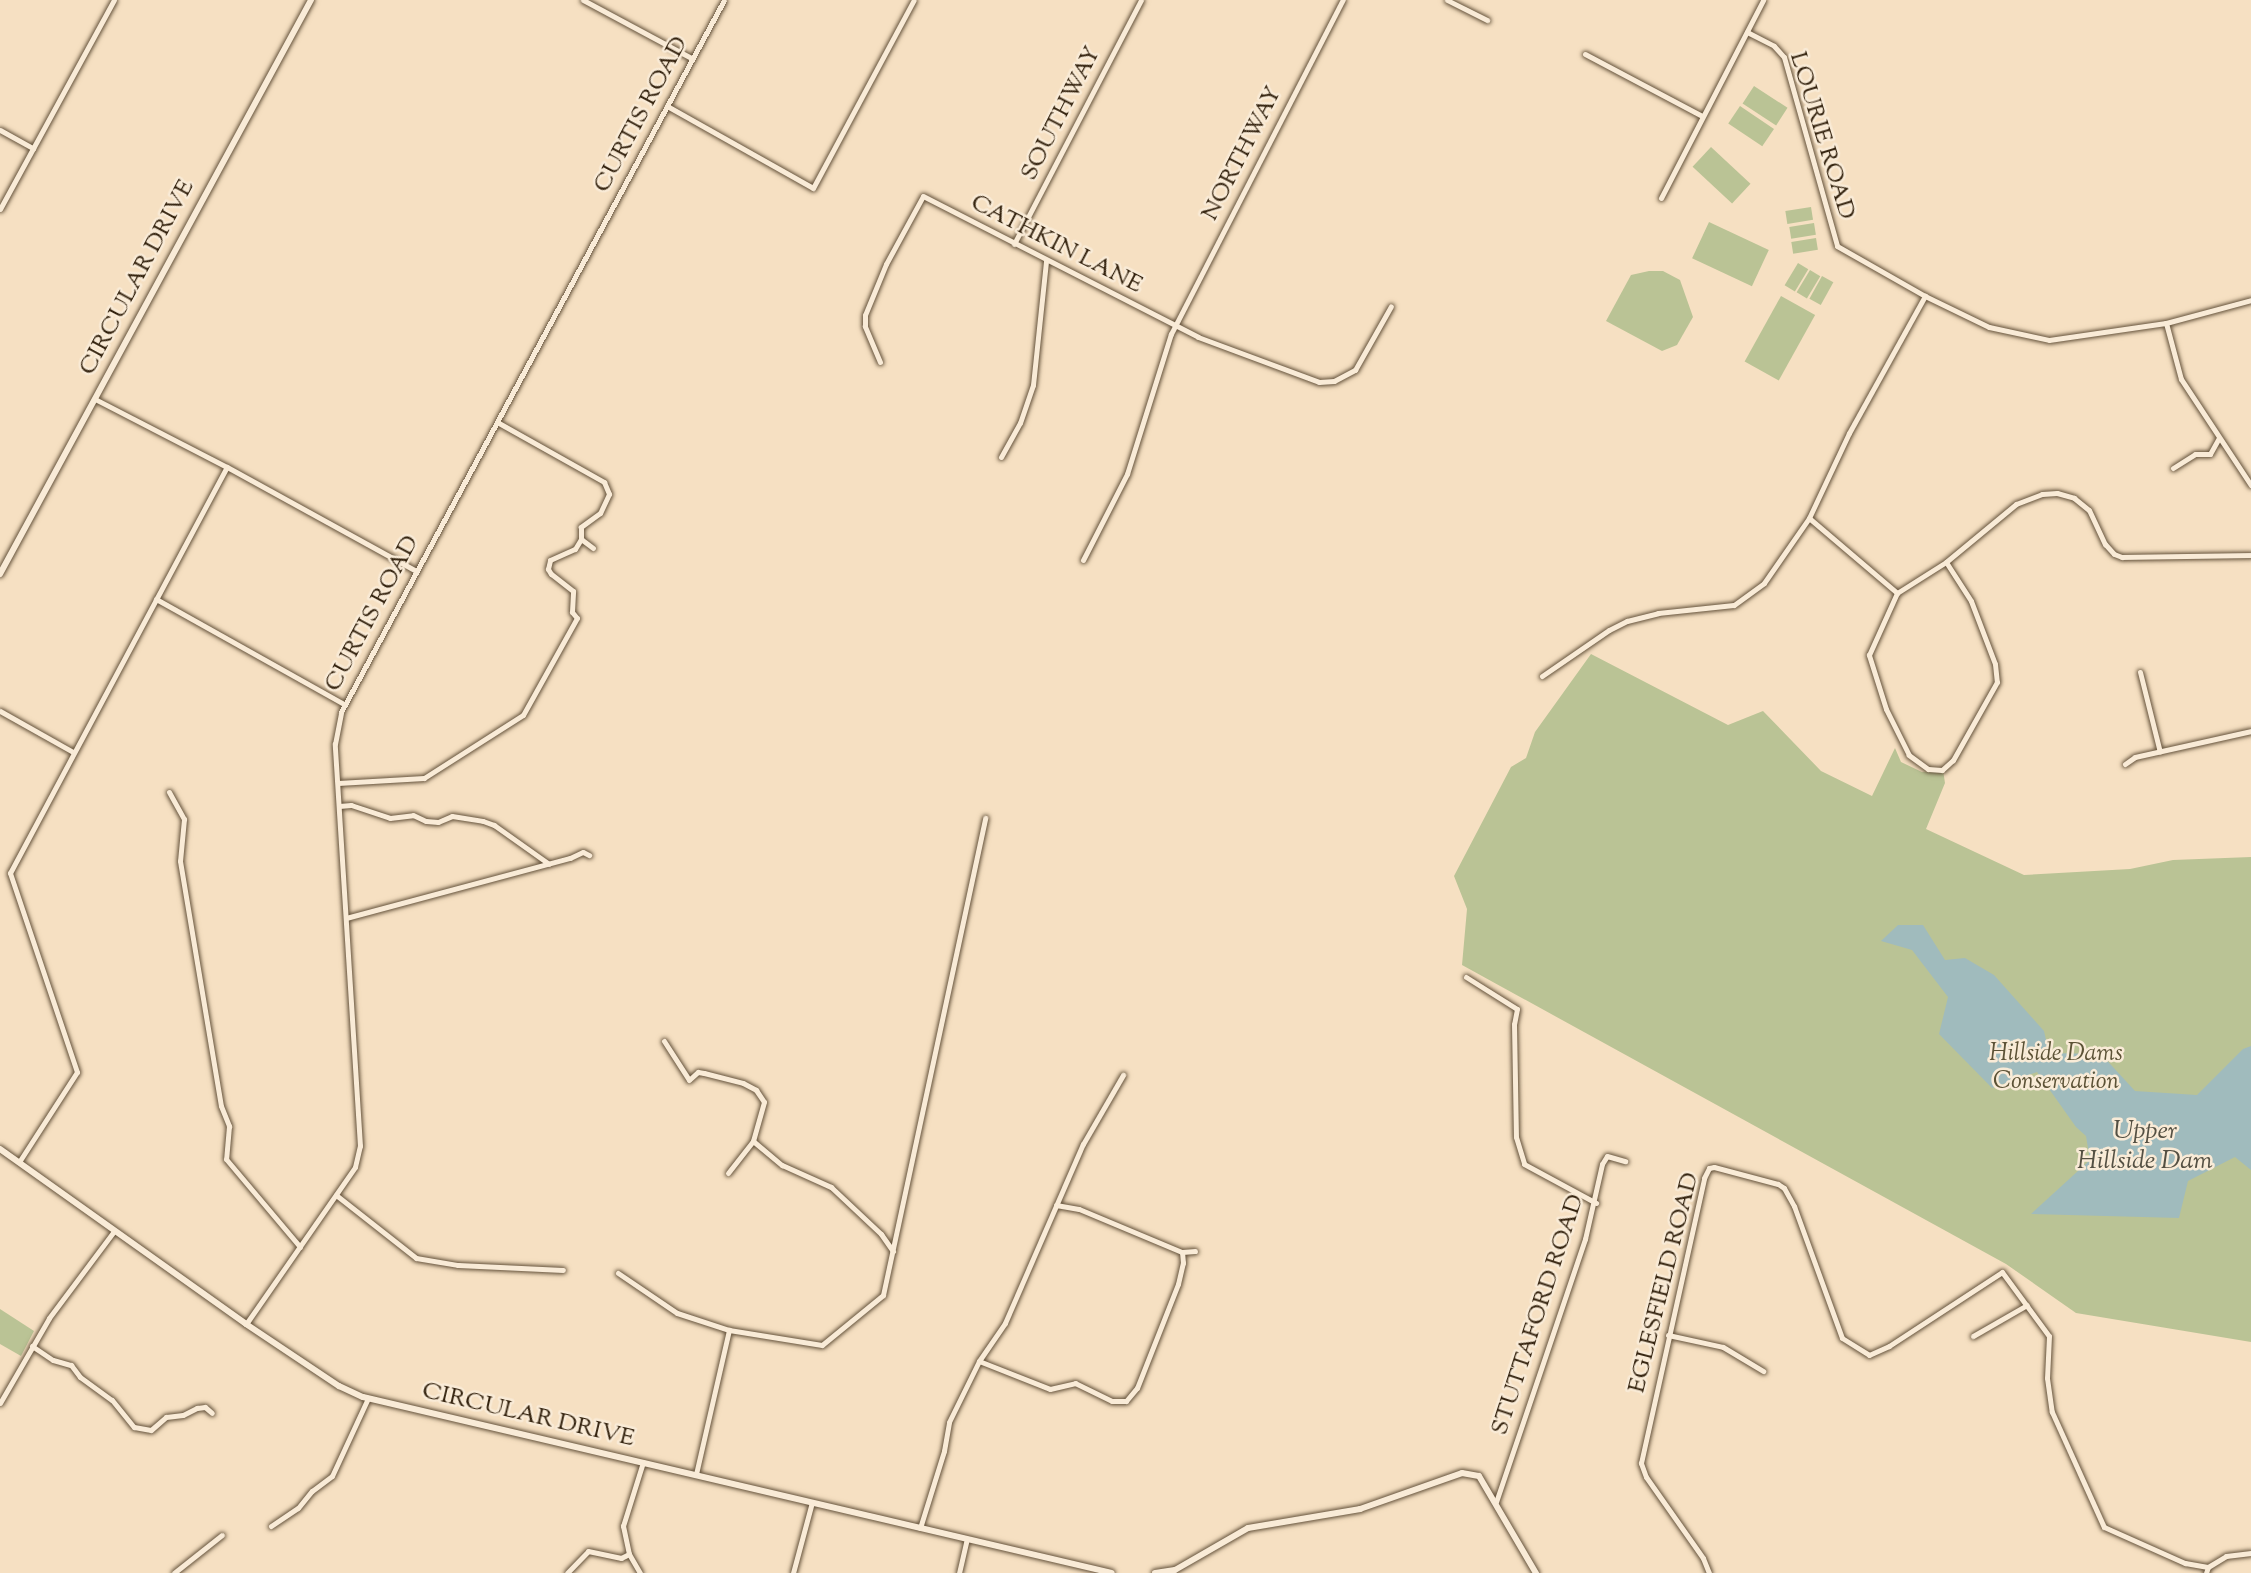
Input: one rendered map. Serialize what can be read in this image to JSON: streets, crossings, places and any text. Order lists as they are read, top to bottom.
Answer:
{
  "streets": {
    "street": [
      "SOUTHWAY",
      "CURTIS ROAD",
      "LOURIE ROAD",
      "NORTHWAY",
      "CATHKIN LANE",
      "CIRCULAR DRIVE",
      "EGLESFIELD ROAD",
      "STUTTAFORD ROAD"
    ]
  },
  "crossings": [
    ["SOUTHWAY", "CATHKIN LANE"],
    ["CURTIS ROAD", "CIRCULAR DRIVE"],
    ["NORTHWAY", "CATHKIN LANE"]
  ],
  "water": ["Upper Hillside Dam"],
  "parks": ["Hillside Dams Conservation"]
}
